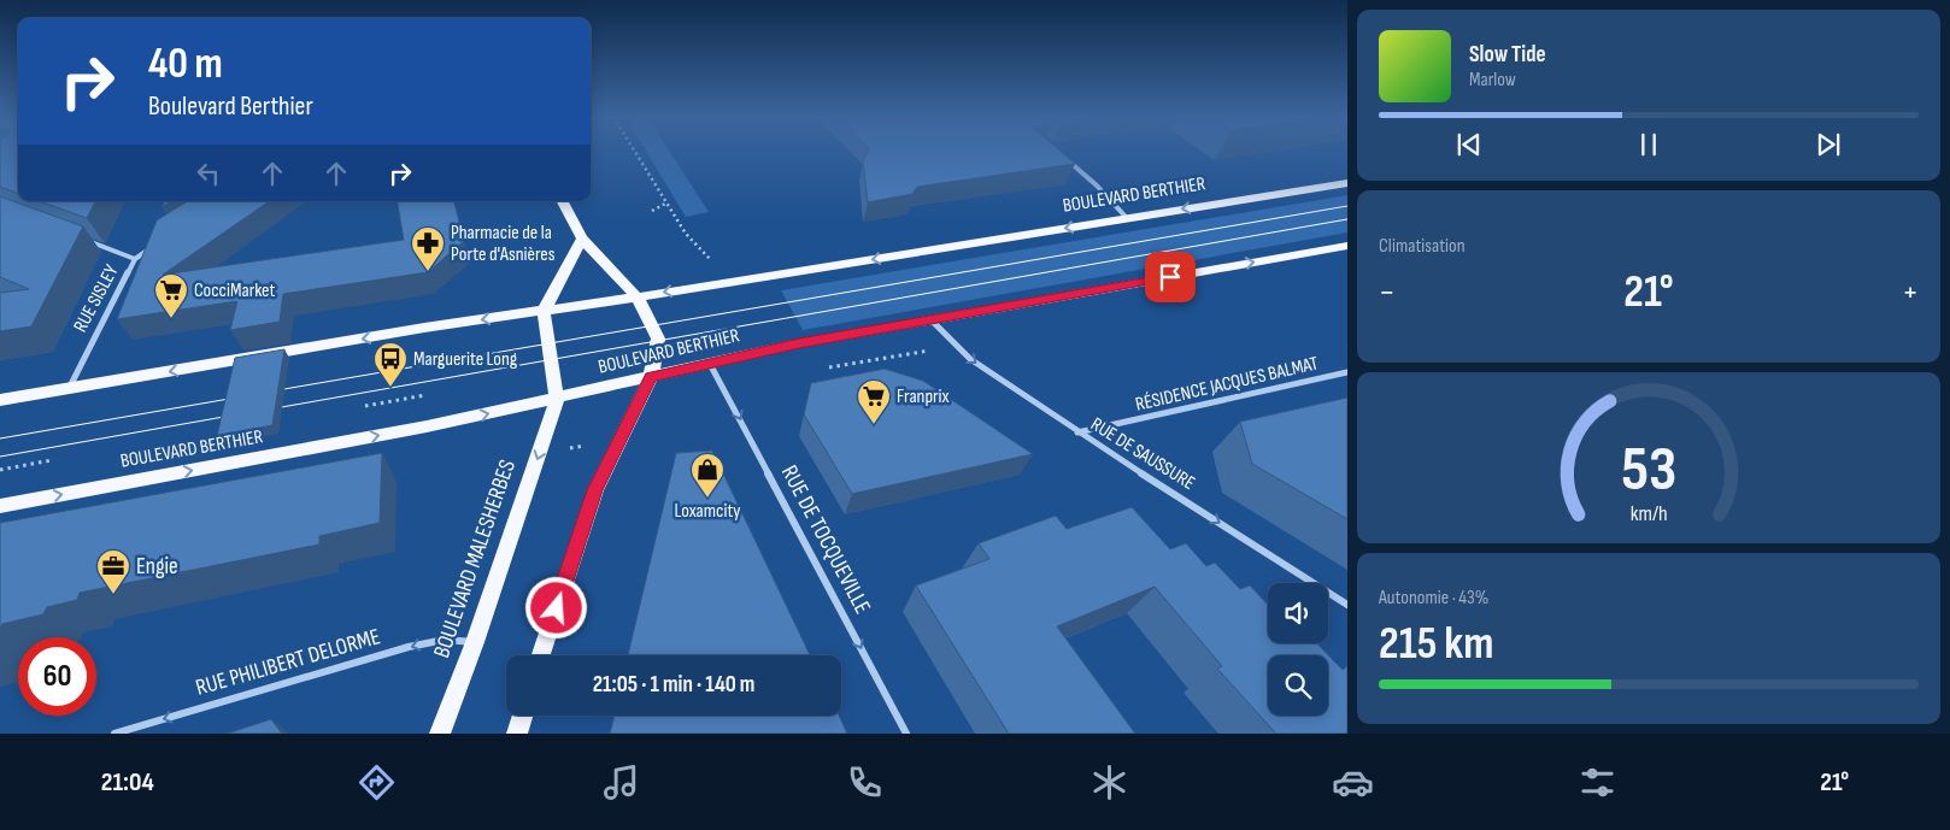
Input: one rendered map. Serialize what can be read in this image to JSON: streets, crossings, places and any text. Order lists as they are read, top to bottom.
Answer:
{
  "streets": {
    "main road": ["BOULEVARD BERTHIER", "BOULEVARD MALESHERBES"],
    "street": [
      "RUE SISLEY",
      "RÉSIDENCE JACQUES BALMAT",
      "RUE DE SAUSSURE",
      "RUE DE TOCQUEVILLE",
      "RUE PHILIBERT DELORME"
    ]
  },
  "crossings": [
    ["BOULEVARD BERTHIER", "RUE SISLEY"],
    ["BOULEVARD BERTHIER", "RUE DE SAUSSURE"],
    ["BOULEVARD BERTHIER", "RUE DE TOCQUEVILLE"],
    ["BOULEVARD BERTHIER", "BOULEVARD MALESHERBES"],
    ["RÉSIDENCE JACQUES BALMAT", "RUE DE SAUSSURE"],
    ["BOULEVARD MALESHERBES", "RUE PHILIBERT DELORME"]
  ],
  "one_way": ["RUE DE SAUSSURE", "RUE DE TOCQUEVILLE", "RUE PHILIBERT DELORME"],
  "places": {
    "pharmacy": ["Pharmacie de la Porte d'Asnières"],
    "supermarket": ["CocciMarket", "Franprix"],
    "bus stop": ["Marguerite Long"],
    "shop": ["Loxamcity"],
    "office": ["Engie"]
  },
  "page": {
    "turn": ["40 m", "Boulevard Berthier"],
    "song": ["Slow Tide", "Marlow"],
    "tile": [
      "Climatisation",
      ["Autonomie · 43%", "215 km"]
    ],
    "heat": ["−", "21°", "+"],
    "limit": "60",
    "trip": "21:05 · 1 min · 140 m",
    "tabs": ["21:04", "21°"],
    "gauge": ["53", "km/h"]
  }
}
